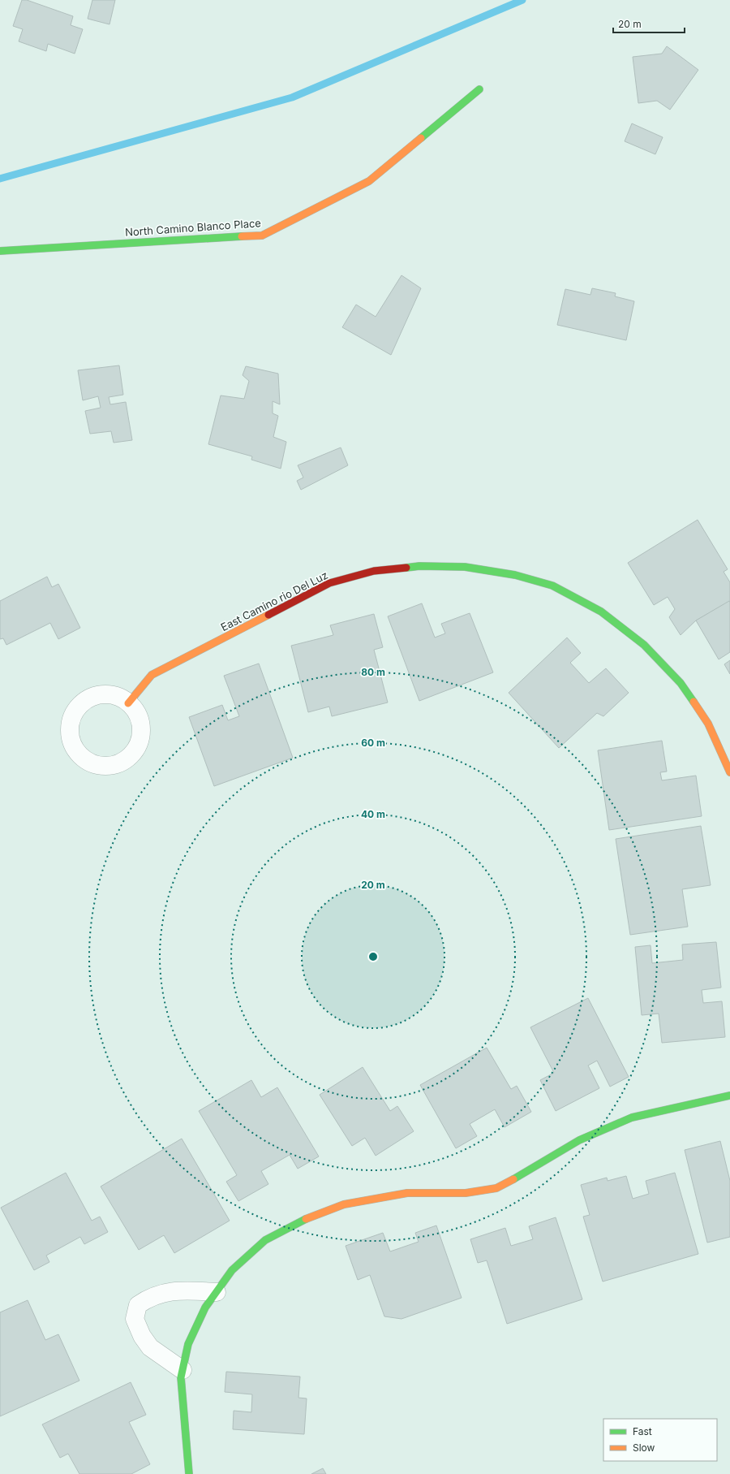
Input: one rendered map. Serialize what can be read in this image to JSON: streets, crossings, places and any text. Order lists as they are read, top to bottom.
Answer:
{
  "streets": {
    "street": ["North Camino Blanco Place", "East Camino rio Del Luz"]
  },
  "legend": ["Fast", "Slow"],
  "scale_bar": "20 m",
  "rings": [
    "80 m",
    "60 m",
    "40 m",
    "20 m"
  ]
}
